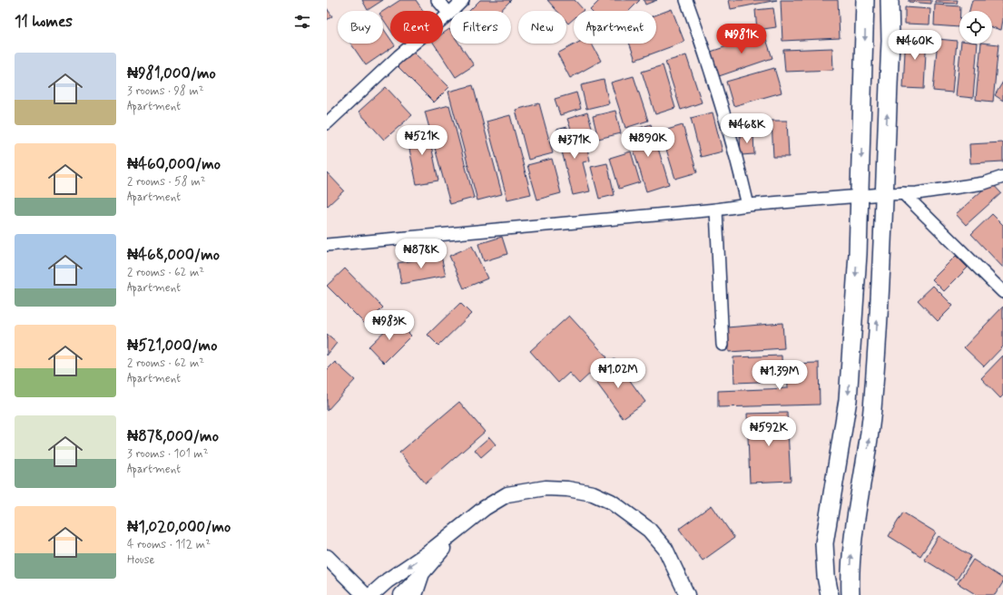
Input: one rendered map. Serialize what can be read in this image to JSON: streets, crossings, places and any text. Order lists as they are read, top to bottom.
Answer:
{
  "page": {
    "heading": "11 homes",
    "chip": [
      "Buy",
      "Rent",
      "Filters",
      "New",
      "Apartment"
    ],
    "price": [
      "₦981K",
      "₦460K",
      "₦468K",
      "₦521K",
      "₦890K",
      "₦371K",
      "₦878K",
      "₦983K",
      "₦1.02M",
      "₦1.39M",
      "₦592K"
    ],
    "list": [
      {
        "name": "₦981,000/mo",
        "note": "3 rooms · 98 m² · Apartment"
      },
      {
        "name": "₦460,000/mo",
        "note": "2 rooms · 58 m² · Apartment"
      },
      {
        "name": "₦468,000/mo",
        "note": "2 rooms · 62 m² · Apartment"
      },
      {
        "name": "₦521,000/mo",
        "note": "2 rooms · 62 m² · Apartment"
      },
      {
        "name": "₦878,000/mo",
        "note": "3 rooms · 101 m² · Apartment"
      },
      {
        "name": "₦1,020,000/mo",
        "note": "4 rooms · 112 m² · House"
      }
    ]
  }
}
